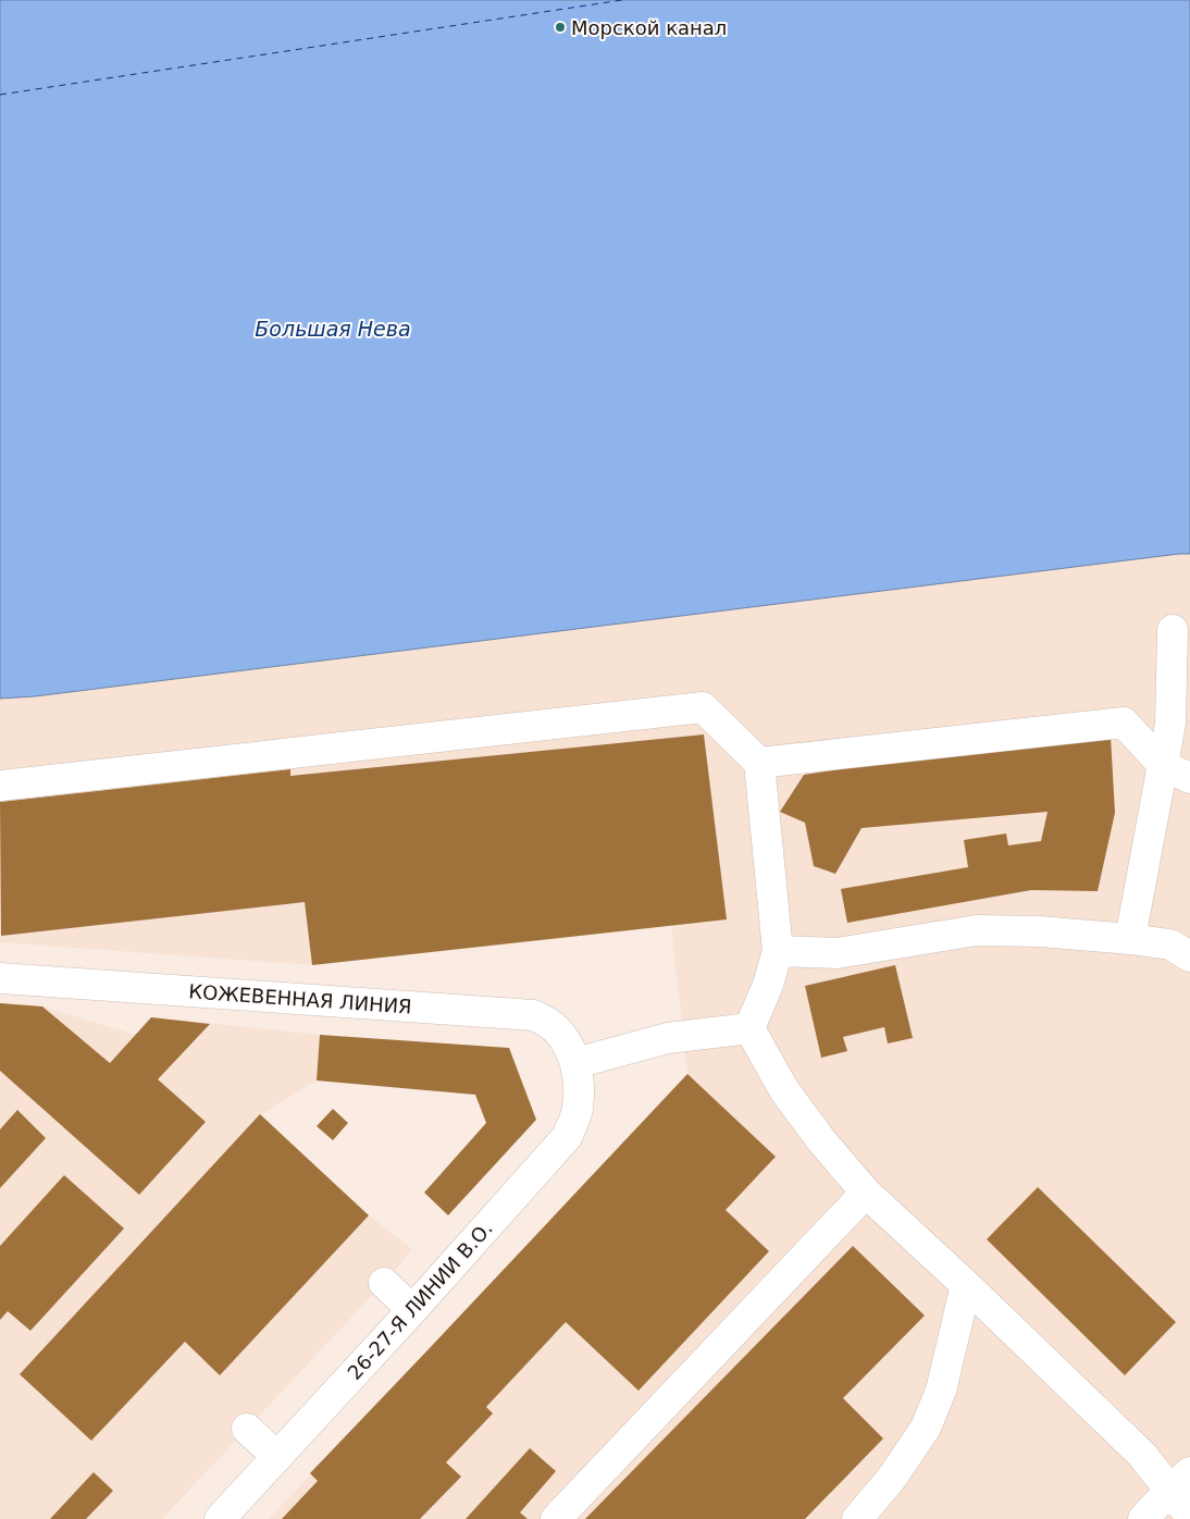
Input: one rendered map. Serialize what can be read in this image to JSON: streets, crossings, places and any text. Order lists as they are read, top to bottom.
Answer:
{
  "streets": {
    "street": ["КОЖЕВЕННАЯ ЛИНИЯ", "26-27-Я ЛИНИИ В.О."]
  },
  "crossings": [
    ["КОЖЕВЕННАЯ ЛИНИЯ", "26-27-Я ЛИНИИ В.О."]
  ],
  "water": ["Большая Нева"],
  "places": ["Морской канал"]
}
